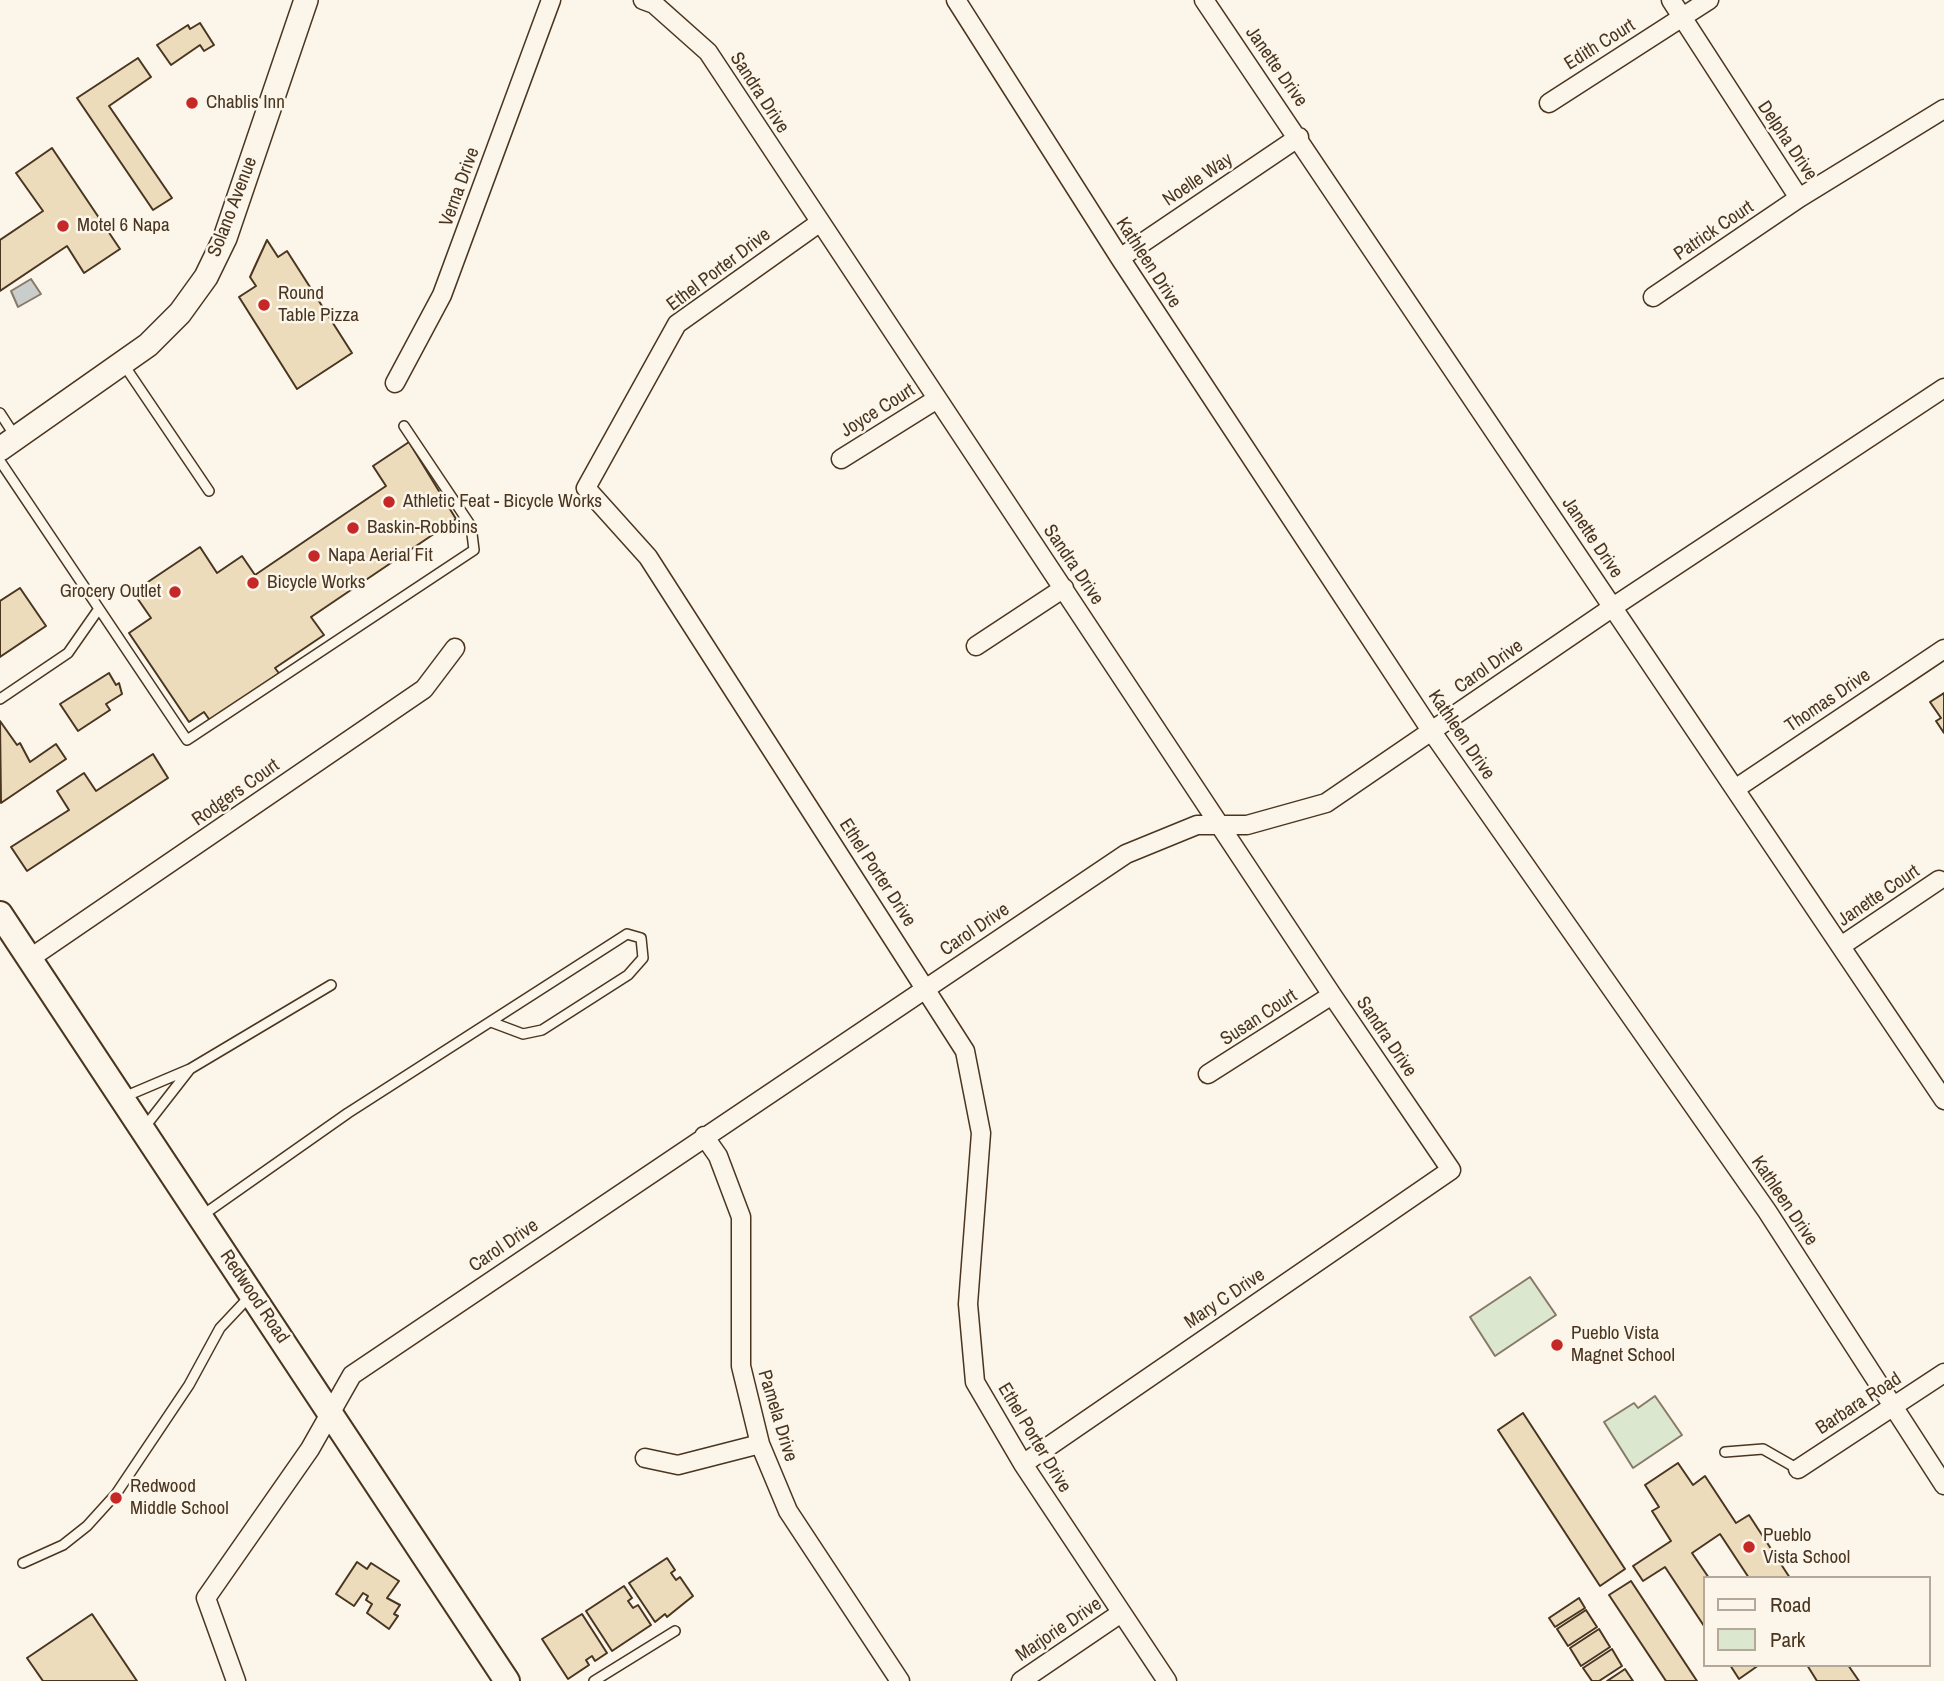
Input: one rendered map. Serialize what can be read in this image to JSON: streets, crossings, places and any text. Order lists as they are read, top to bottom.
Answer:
{
  "streets": {
    "main road": ["Redwood Road"],
    "street": [
      "Edith Court",
      "Janette Drive",
      "Sandra Drive",
      "Delpha Drive",
      "Noelle Way",
      "Verna Drive",
      "Solano Avenue",
      "Patrick Court",
      "Kathleen Drive",
      "Ethel Porter Drive",
      "Joyce Court",
      "Carol Drive",
      "Thomas Drive",
      "Rodgers Court",
      "Janette Court",
      "Susan Court",
      "Mary C Drive",
      "Barbara Road",
      "Pamela Drive",
      "Marjorie Drive"
    ]
  },
  "crossings": [
    ["Edith Court", "Delpha Drive"],
    ["Janette Drive", "Noelle Way"],
    ["Janette Drive", "Carol Drive"],
    ["Janette Drive", "Thomas Drive"],
    ["Janette Drive", "Janette Court"],
    ["Sandra Drive", "Ethel Porter Drive"],
    ["Sandra Drive", "Joyce Court"],
    ["Sandra Drive", "Carol Drive"],
    ["Sandra Drive", "Susan Court"],
    ["Sandra Drive", "Mary C Drive"],
    ["Delpha Drive", "Patrick Court"],
    ["Noelle Way", "Kathleen Drive"],
    ["Kathleen Drive", "Carol Drive"],
    ["Kathleen Drive", "Barbara Road"],
    ["Ethel Porter Drive", "Carol Drive"],
    ["Ethel Porter Drive", "Mary C Drive"],
    ["Ethel Porter Drive", "Marjorie Drive"],
    ["Carol Drive", "Redwood Road"],
    ["Carol Drive", "Pamela Drive"],
    ["Rodgers Court", "Redwood Road"]
  ],
  "places": [
    "Chablis Inn",
    "Motel 6 Napa",
    "Round Table Pizza",
    "Athletic Feat - Bicycle Works",
    "Baskin-Robbins",
    "Napa Aerial Fit",
    "Bicycle Works",
    "Grocery Outlet",
    "Pueblo Vista Magnet School",
    "Redwood Middle School",
    "Pueblo Vista School"
  ],
  "legend": ["Road", "Park"]
}
